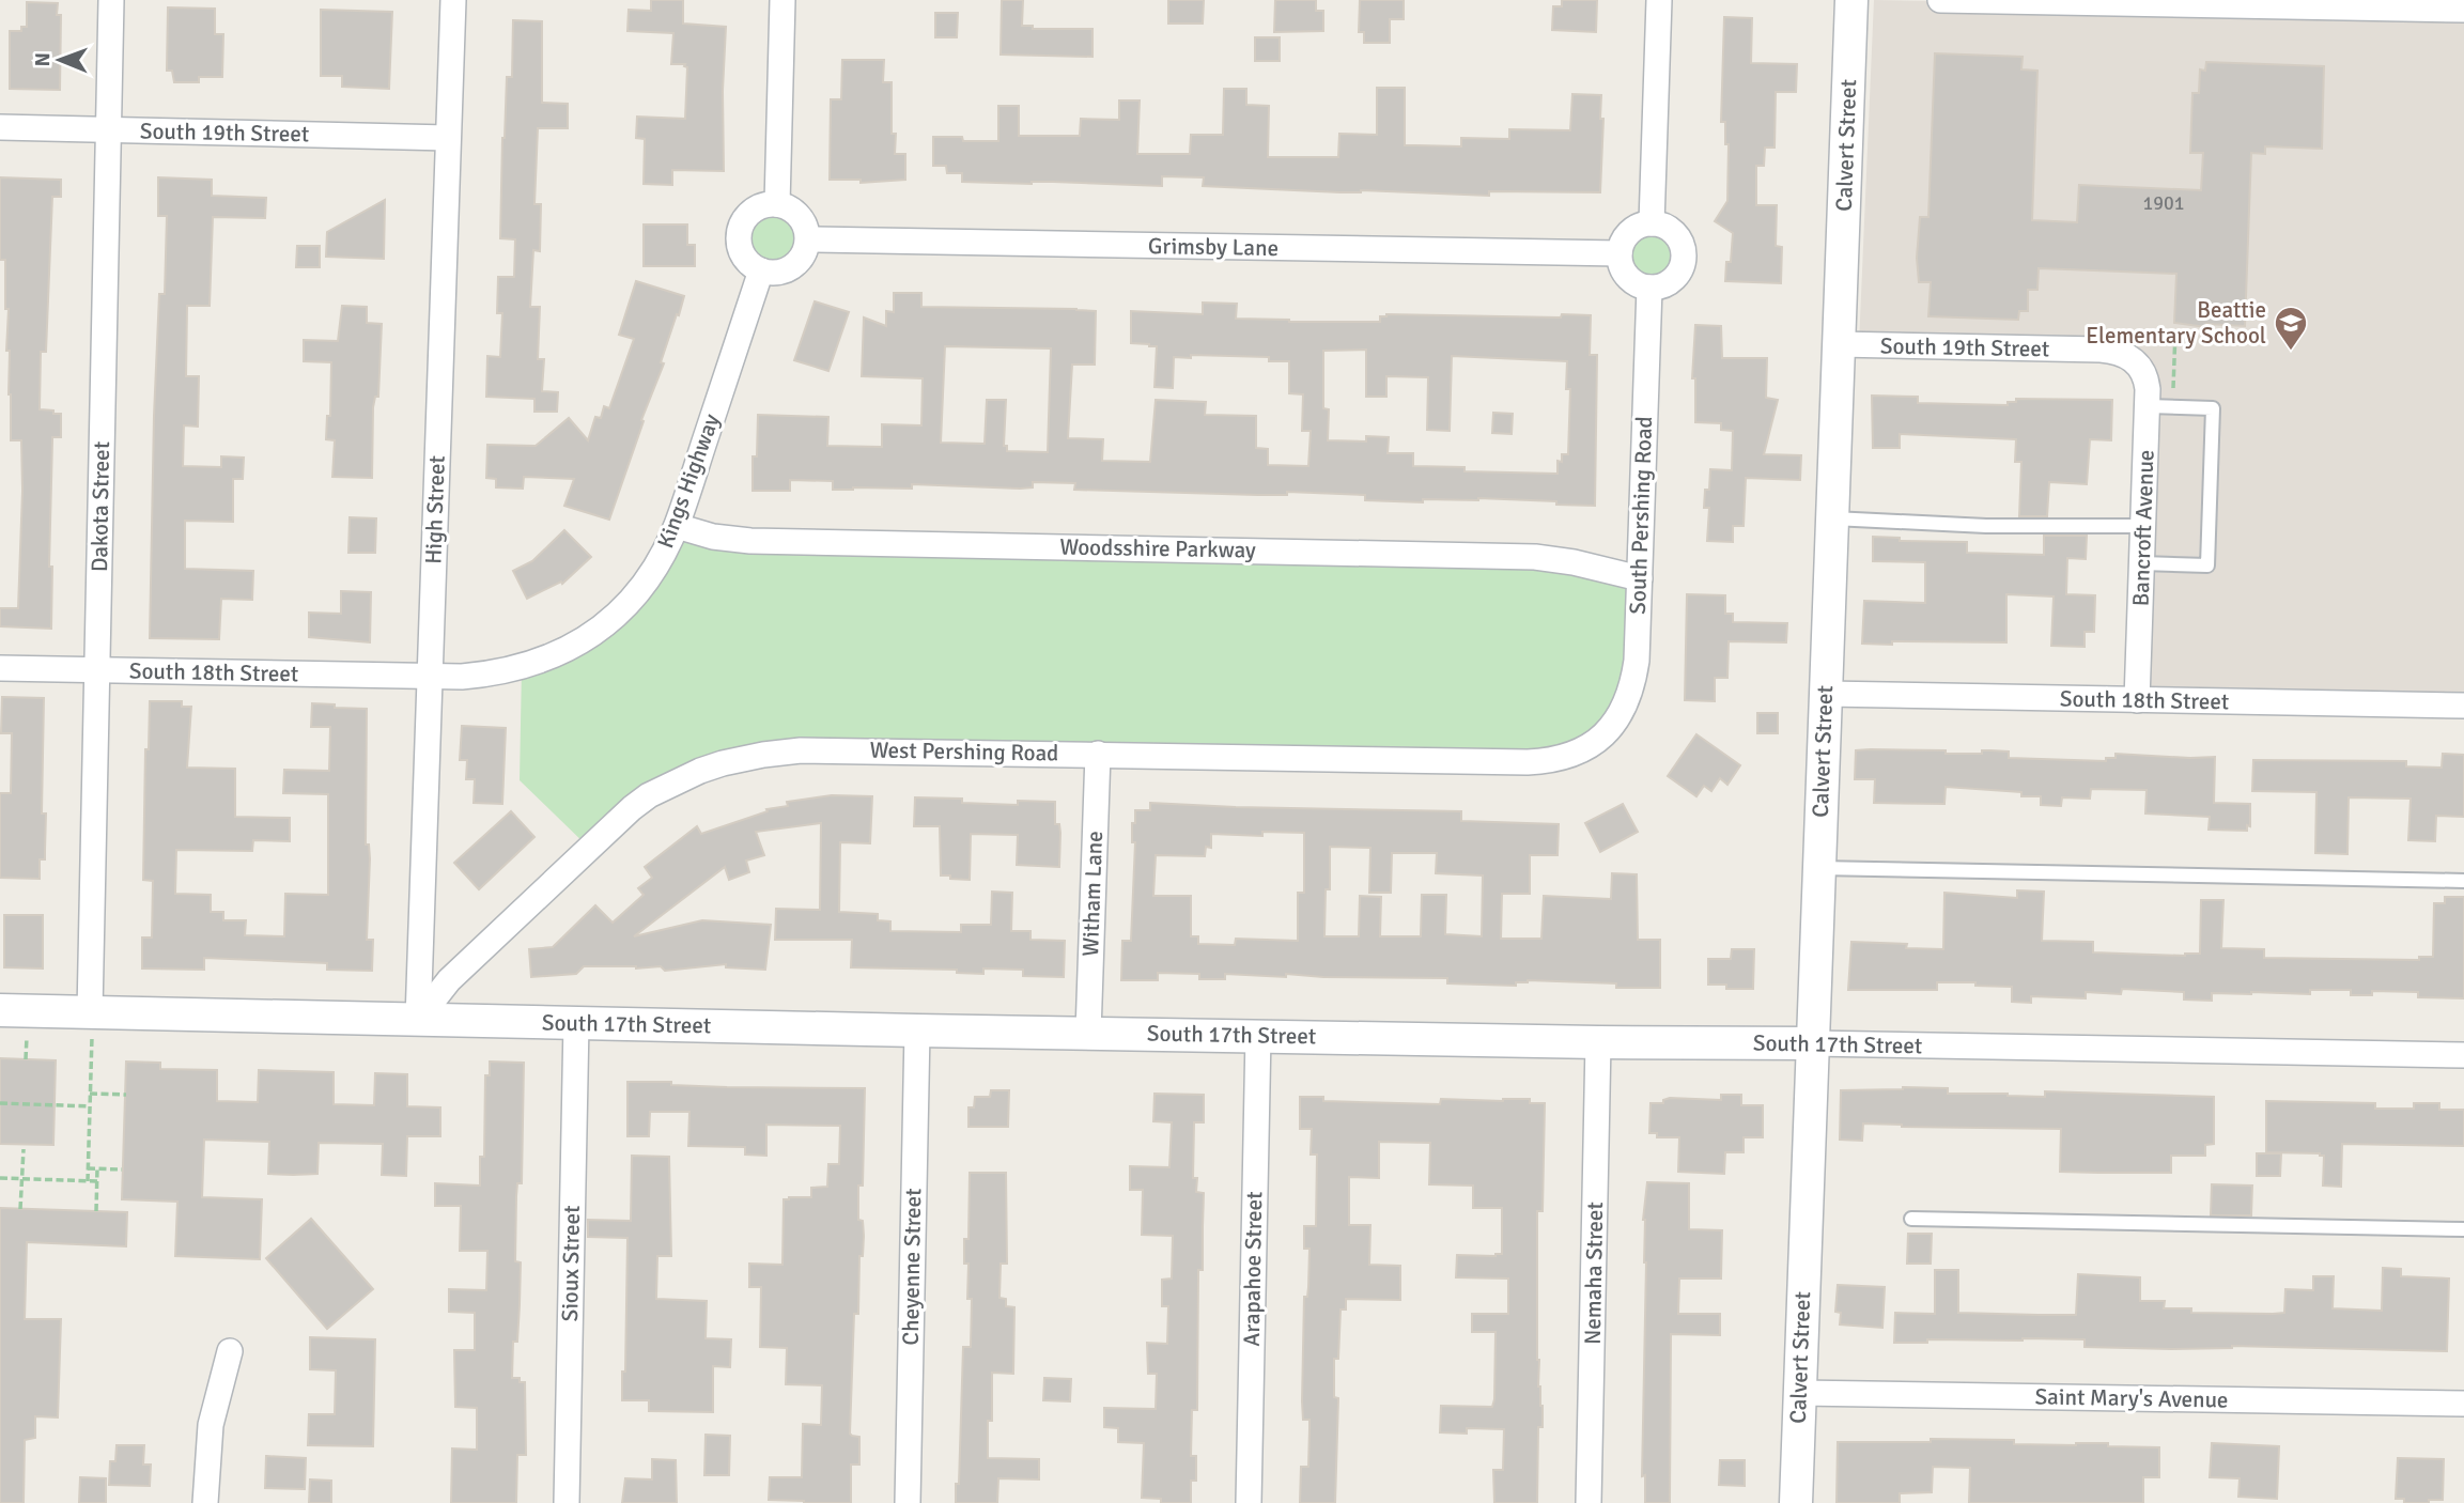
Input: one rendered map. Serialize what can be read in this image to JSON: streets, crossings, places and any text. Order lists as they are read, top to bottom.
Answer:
{
  "streets": {
    "street": [
      "South 19th Street",
      "Calvert Street",
      "Grimsby Lane",
      "Kings Highway",
      "Dakota Street",
      "High Street",
      "South Pershing Road",
      "Bancroft Avenue",
      "Woodsshire Parkway",
      "South 18th Street",
      "West Pershing Road",
      "Witham Lane",
      "South 17th Street",
      "Sioux Street",
      "Cheyenne Street",
      "Arapahoe Street",
      "Nemaha Street",
      "Saint Mary's Avenue"
    ]
  },
  "crossings": [
    ["South 19th Street", "Calvert Street"],
    ["South 19th Street", "Dakota Street"],
    ["South 19th Street", "High Street"],
    ["South 19th Street", "Bancroft Avenue"],
    ["Calvert Street", "South 18th Street"],
    ["Calvert Street", "South 17th Street"],
    ["Calvert Street", "Saint Mary's Avenue"],
    ["Grimsby Lane", "Kings Highway"],
    ["Grimsby Lane", "South Pershing Road"],
    ["Kings Highway", "High Street"],
    ["Kings Highway", "Woodsshire Parkway"],
    ["Kings Highway", "South 18th Street"],
    ["Dakota Street", "South 18th Street"],
    ["Dakota Street", "South 17th Street"],
    ["High Street", "South 18th Street"],
    ["High Street", "West Pershing Road"],
    ["High Street", "South 17th Street"],
    ["South Pershing Road", "Woodsshire Parkway"],
    ["South Pershing Road", "West Pershing Road"],
    ["Bancroft Avenue", "South 18th Street"],
    ["West Pershing Road", "Witham Lane"],
    ["West Pershing Road", "South 17th Street"],
    ["Witham Lane", "South 17th Street"],
    ["South 17th Street", "Sioux Street"],
    ["South 17th Street", "Cheyenne Street"],
    ["South 17th Street", "Arapahoe Street"],
    ["South 17th Street", "Nemaha Street"]
  ],
  "places": {
    "school or university": ["Beattie Elementary School"]
  },
  "house_numbers": ["1901"],
  "north": "left"
}
